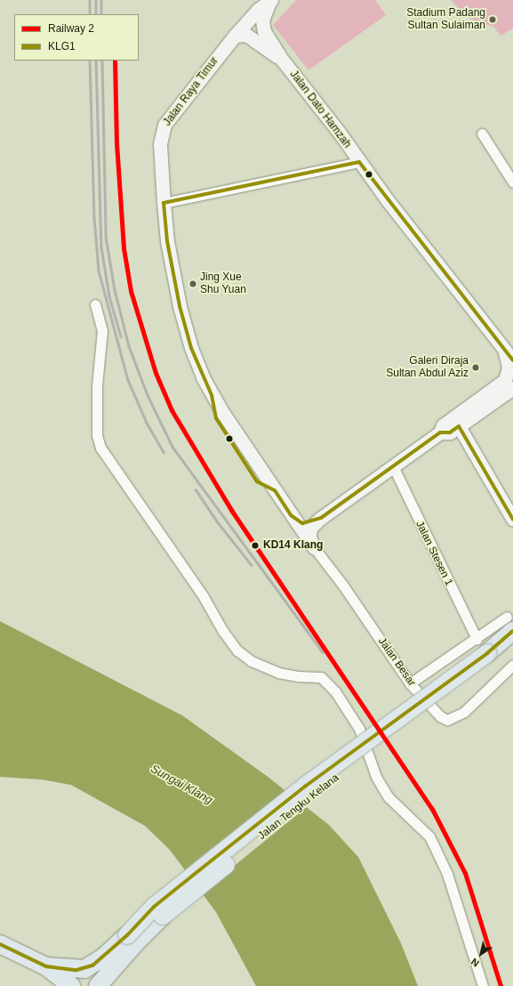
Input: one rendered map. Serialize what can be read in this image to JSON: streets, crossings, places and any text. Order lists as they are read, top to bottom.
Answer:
{
  "streets": {
    "highway": ["Jalan Tengku Kelana"],
    "main road": ["Jalan Raya Timur", "Jalan Dato Hamzah"],
    "street": ["Jalan Stesen 1", "Jalan Besar"]
  },
  "crossings": [
    ["Jalan Raya Timur", "Jalan Besar"]
  ],
  "water": ["Sungai Klang"],
  "places": [
    "Stadium Padang Sultan Sulaiman",
    "Jing Xue Shu Yuan",
    "Galeri Diraja Sultan Abdul Aziz",
    "KD14 Klang"
  ],
  "lines": ["rail line 2", "transit line KLG1"],
  "legend": ["Railway 2", "KLG1"],
  "north": "bottom left"
}
